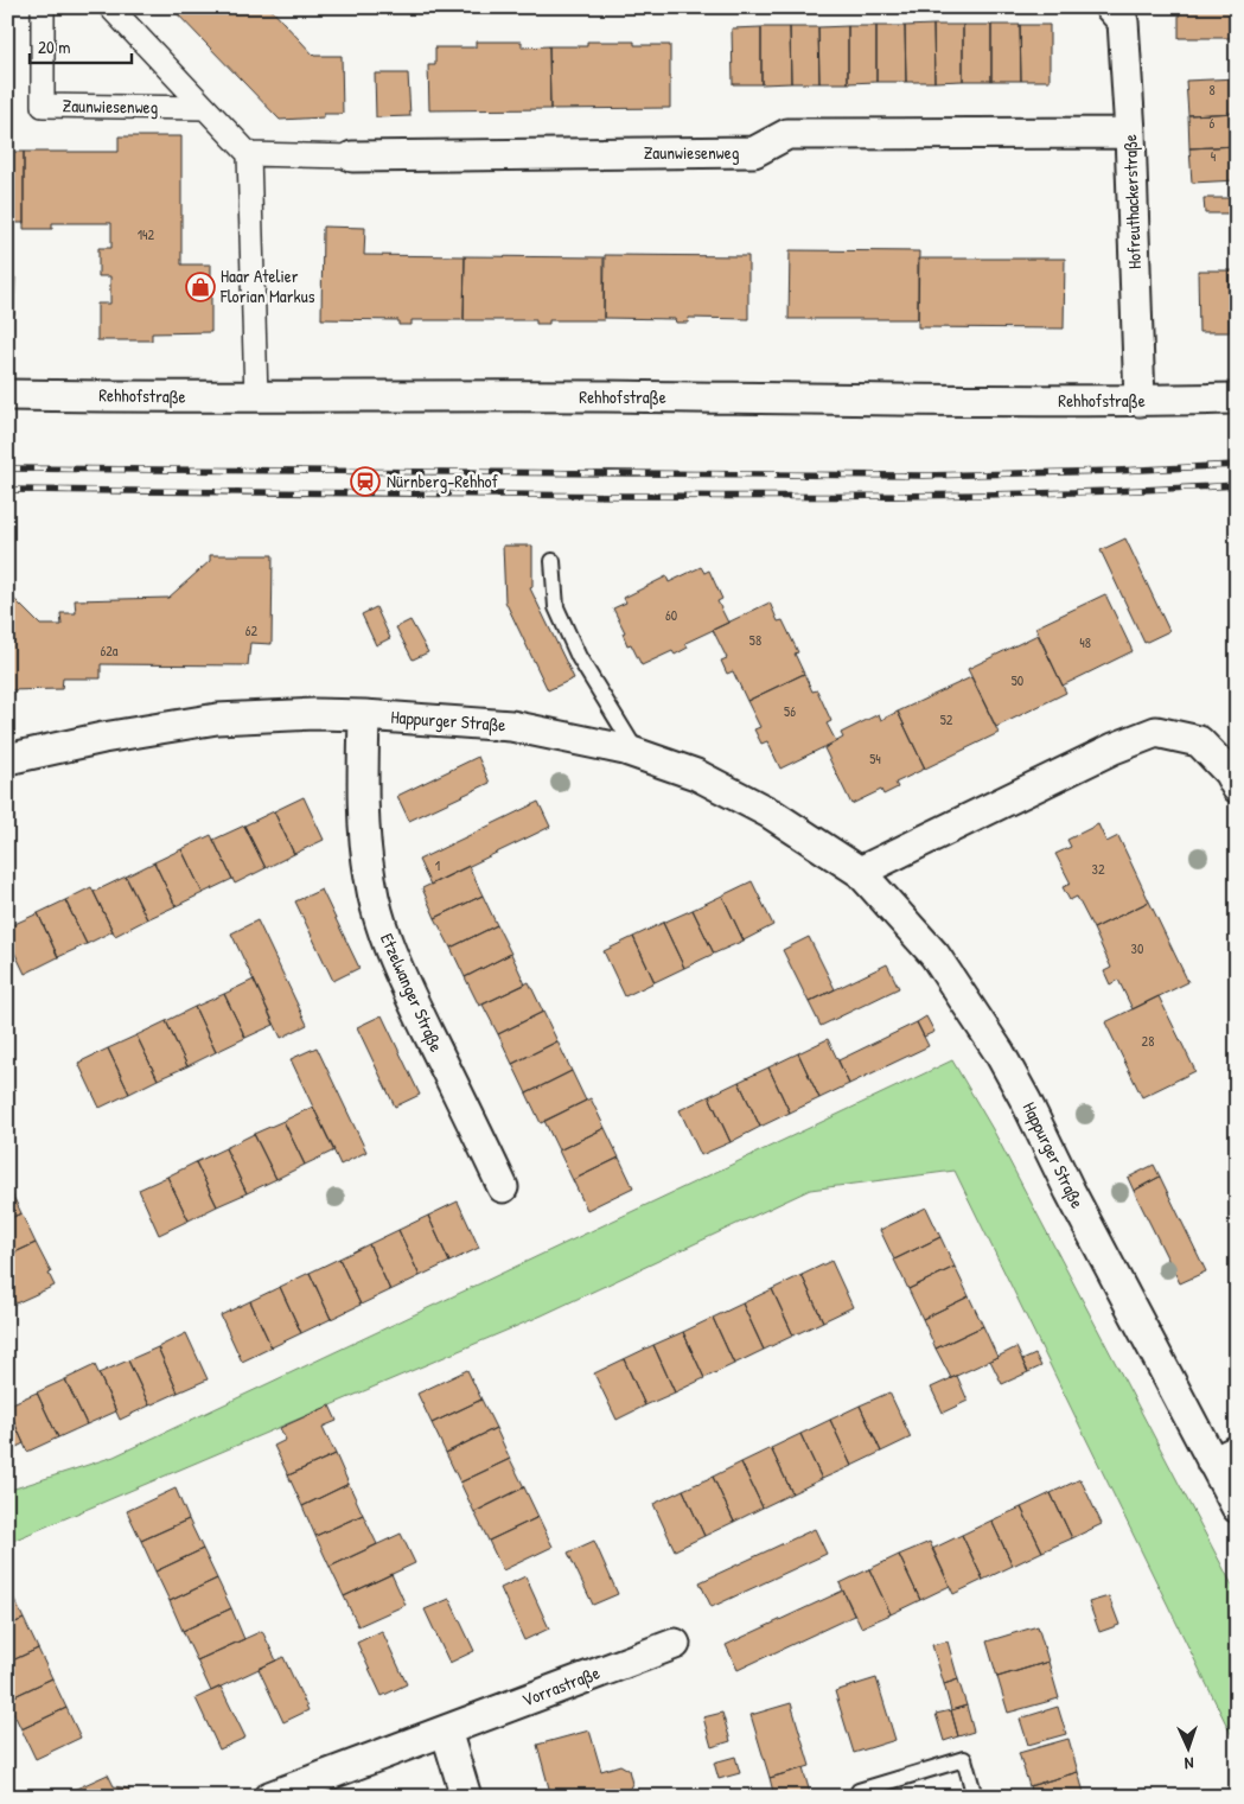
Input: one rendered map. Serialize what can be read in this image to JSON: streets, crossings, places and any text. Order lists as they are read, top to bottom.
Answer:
{
  "streets": {
    "street": [
      "Zaunwiesenweg",
      "Hofreuthackerstraße",
      "Rehhofstraße",
      "Happurger Straße",
      "Etzelwanger Straße",
      "Vorrastraße"
    ]
  },
  "crossings": [
    ["Zaunwiesenweg", "Hofreuthackerstraße"],
    ["Hofreuthackerstraße", "Rehhofstraße"],
    ["Happurger Straße", "Etzelwanger Straße"]
  ],
  "places": {
    "shop": ["Haar Atelier Florian Markus"],
    "station": ["Nürnberg-Rehhof"]
  },
  "house_numbers": [
    "8",
    "6",
    "4",
    "142",
    "60",
    "62",
    "58",
    "48",
    "62a",
    "50",
    "56",
    "52",
    "54",
    "1",
    "32",
    "30",
    "28"
  ],
  "scale_bar": "20 m",
  "north": "bottom"
}
